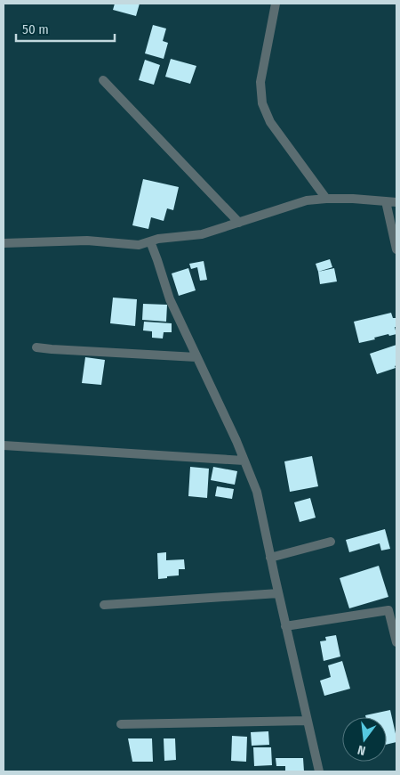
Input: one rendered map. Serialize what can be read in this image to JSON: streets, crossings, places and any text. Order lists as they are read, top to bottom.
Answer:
{
  "scale_bar": "50 m",
  "north": "bottom"
}
